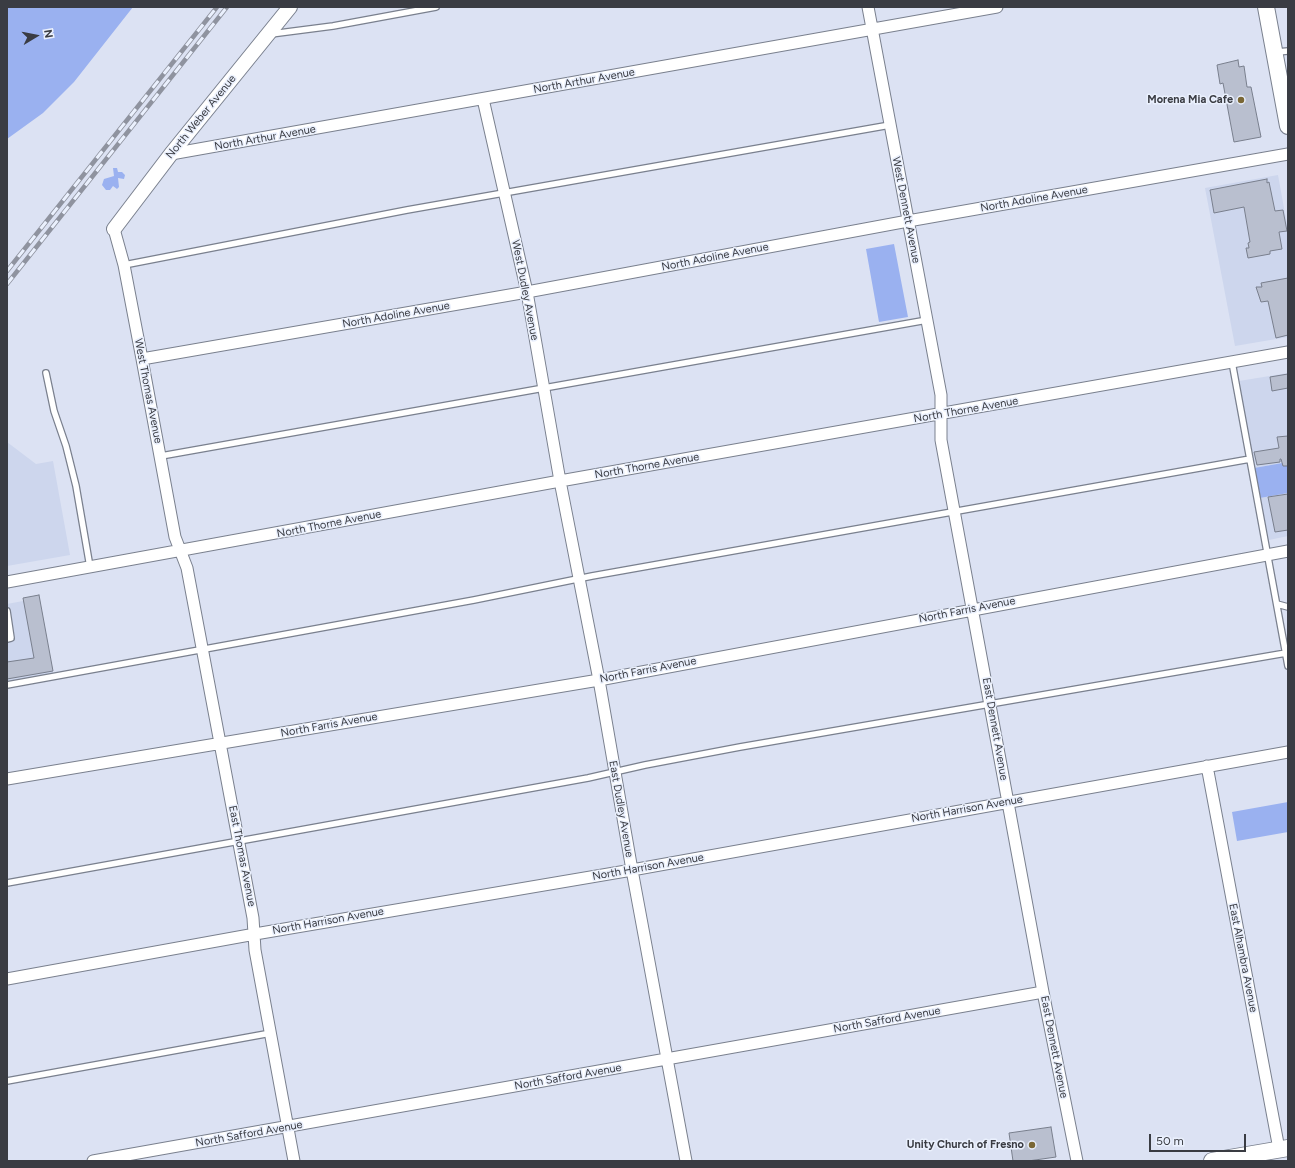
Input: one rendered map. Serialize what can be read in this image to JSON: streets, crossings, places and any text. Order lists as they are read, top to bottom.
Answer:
{
  "streets": {
    "street": [
      "North Arthur Avenue",
      "North Weber Avenue",
      "North Adoline Avenue",
      "West Dennett Avenue",
      "West Dudley Avenue",
      "West Thomas Avenue",
      "North Thorne Avenue",
      "North Farris Avenue",
      "East Dennett Avenue",
      "East Dudley Avenue",
      "North Harrison Avenue",
      "East Thomas Avenue",
      "East Alhambra Avenue",
      "North Safford Avenue"
    ]
  },
  "crossings": [
    ["North Arthur Avenue", "North Weber Avenue"],
    ["North Arthur Avenue", "West Dennett Avenue"],
    ["North Arthur Avenue", "West Dudley Avenue"],
    ["North Weber Avenue", "West Thomas Avenue"],
    ["North Adoline Avenue", "West Dennett Avenue"],
    ["North Adoline Avenue", "West Dudley Avenue"],
    ["North Adoline Avenue", "West Thomas Avenue"],
    ["West Dennett Avenue", "North Thorne Avenue"],
    ["West Dennett Avenue", "East Dennett Avenue"],
    ["West Dudley Avenue", "North Thorne Avenue"],
    ["West Dudley Avenue", "East Dudley Avenue"],
    ["West Thomas Avenue", "North Thorne Avenue"],
    ["West Thomas Avenue", "East Thomas Avenue"],
    ["North Thorne Avenue", "East Dennett Avenue"],
    ["North Thorne Avenue", "East Dudley Avenue"],
    ["North Thorne Avenue", "East Thomas Avenue"],
    ["North Farris Avenue", "East Dennett Avenue"],
    ["North Farris Avenue", "East Dudley Avenue"],
    ["North Farris Avenue", "East Thomas Avenue"],
    ["East Dennett Avenue", "North Harrison Avenue"],
    ["East Dennett Avenue", "North Safford Avenue"],
    ["East Dudley Avenue", "North Harrison Avenue"],
    ["East Dudley Avenue", "North Safford Avenue"],
    ["North Harrison Avenue", "East Thomas Avenue"],
    ["North Harrison Avenue", "East Alhambra Avenue"],
    ["East Thomas Avenue", "North Safford Avenue"]
  ],
  "places": ["Morena Mia Cafe", "Unity Church of Fresno"],
  "scale_bar": "50 m",
  "north": "right"
}
